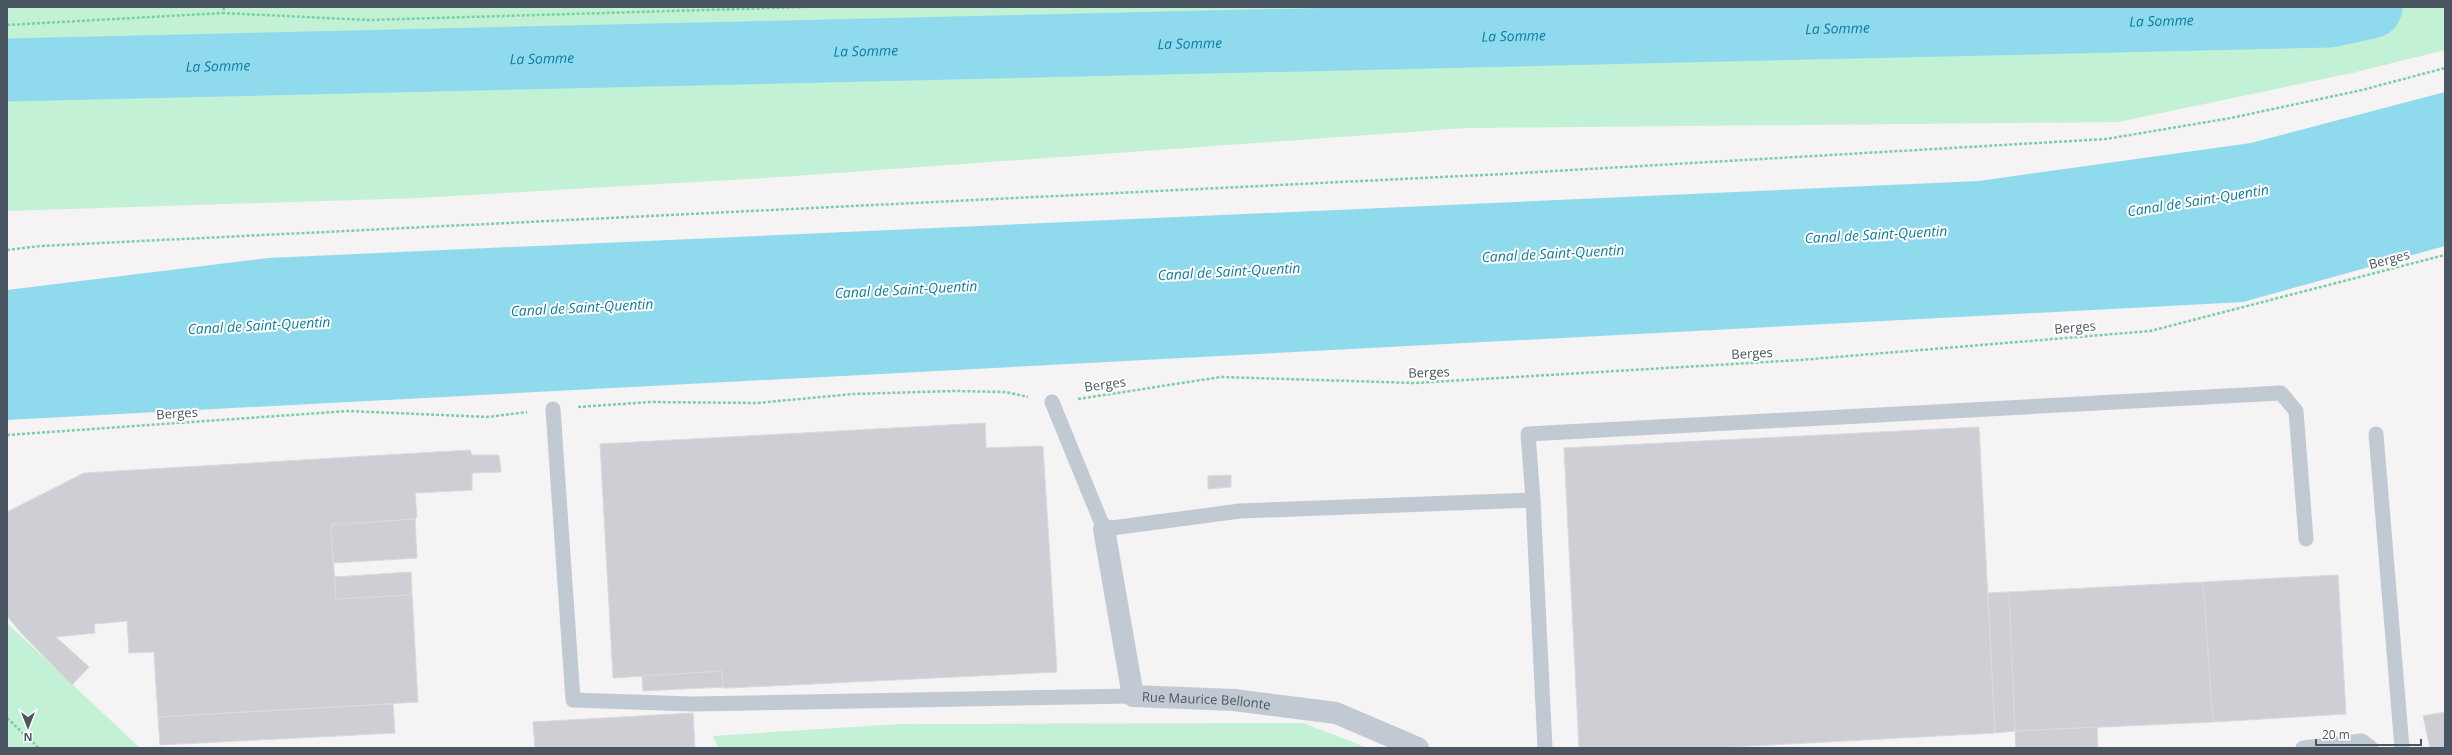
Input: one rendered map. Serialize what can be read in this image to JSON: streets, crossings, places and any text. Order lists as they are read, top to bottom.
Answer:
{
  "streets": {
    "street": ["Rue Maurice Bellonte"],
    "path": ["Berges"]
  },
  "water": ["La Somme", "Canal de Saint-Quentin"],
  "scale_bar": "20 m",
  "north": "bottom"
}
